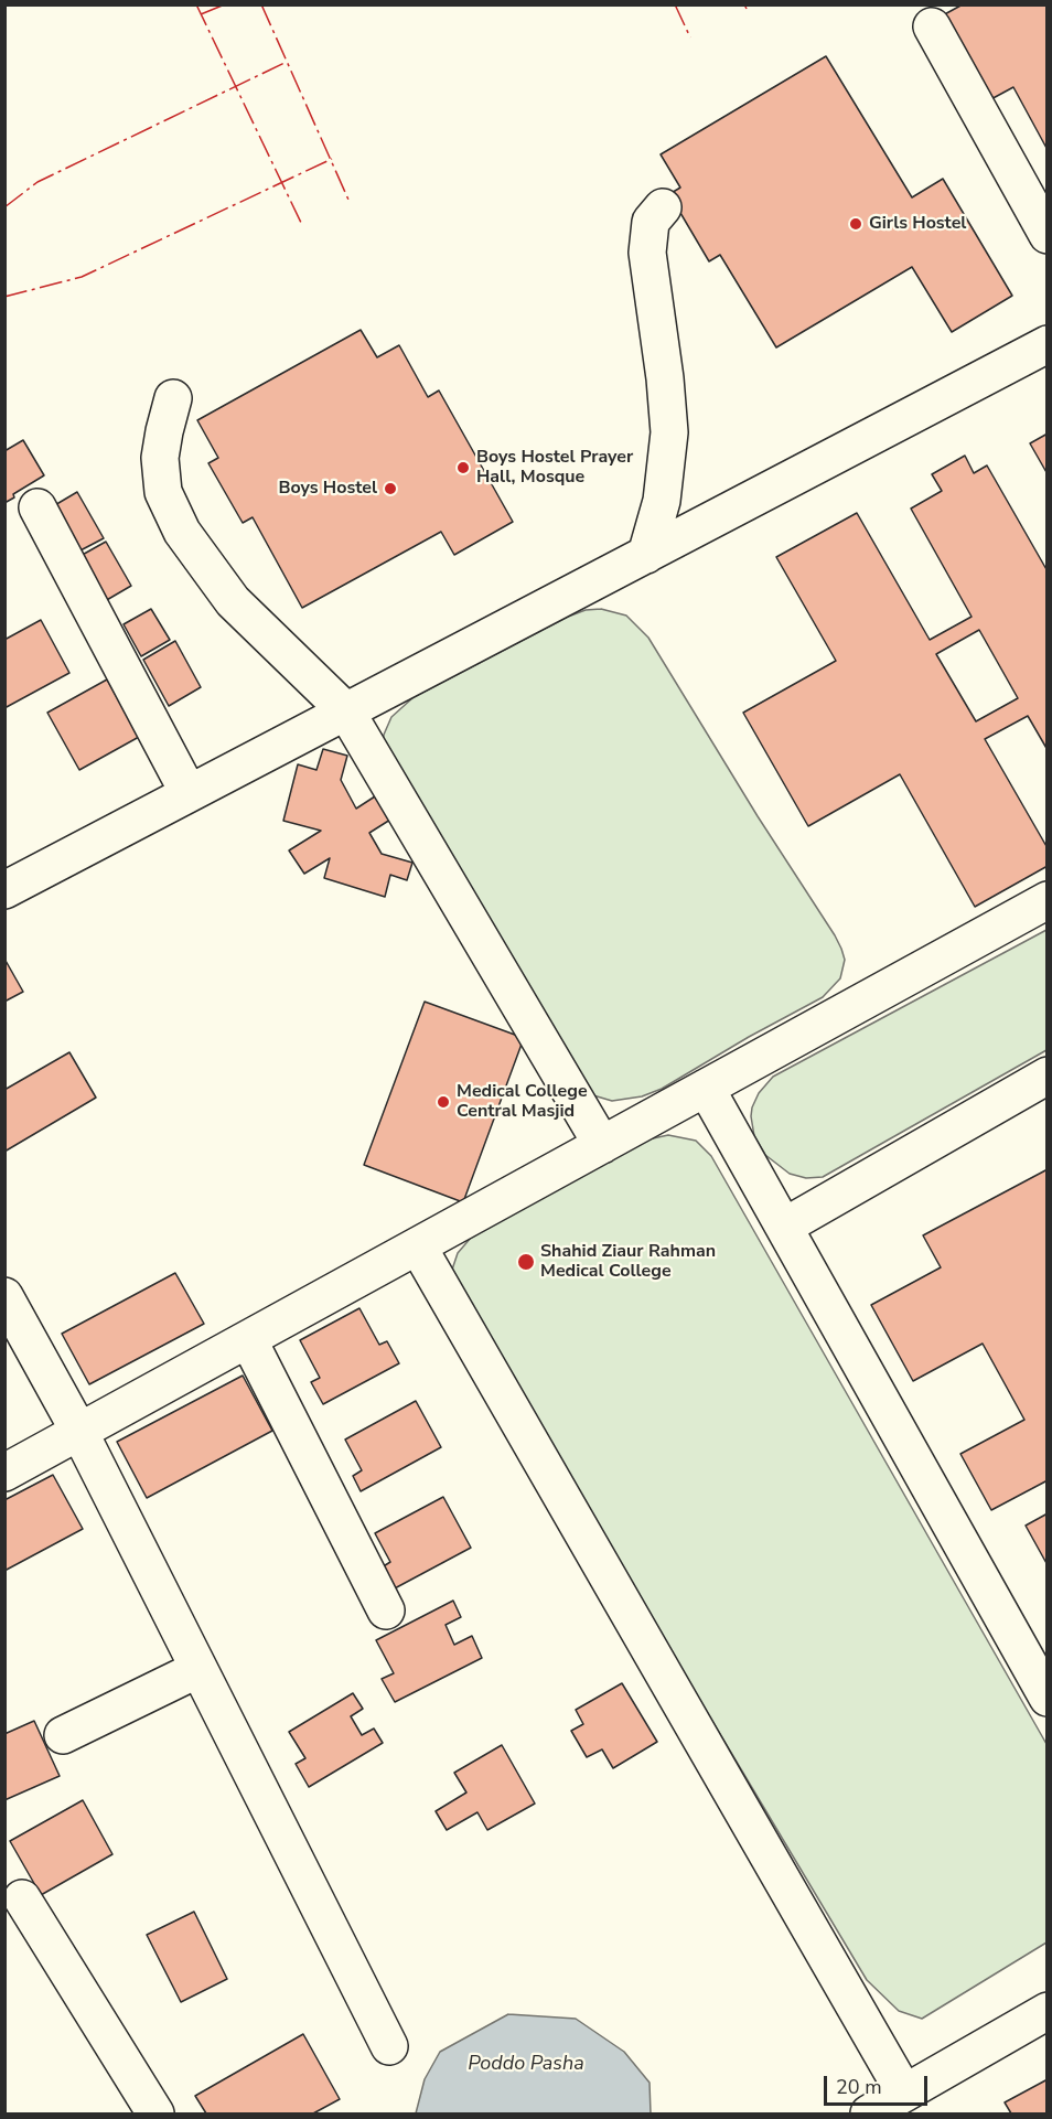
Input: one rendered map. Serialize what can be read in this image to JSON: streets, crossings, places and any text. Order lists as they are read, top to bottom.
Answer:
{
  "water": ["Poddo Pasha"],
  "places": [
    "Girls Hostel",
    "Boys Hostel Prayer Hall, Mosque",
    "Boys Hostel",
    "Medical College Central Masjid",
    "Shahid Ziaur Rahman Medical College"
  ],
  "scale_bar": "20 m"
}
